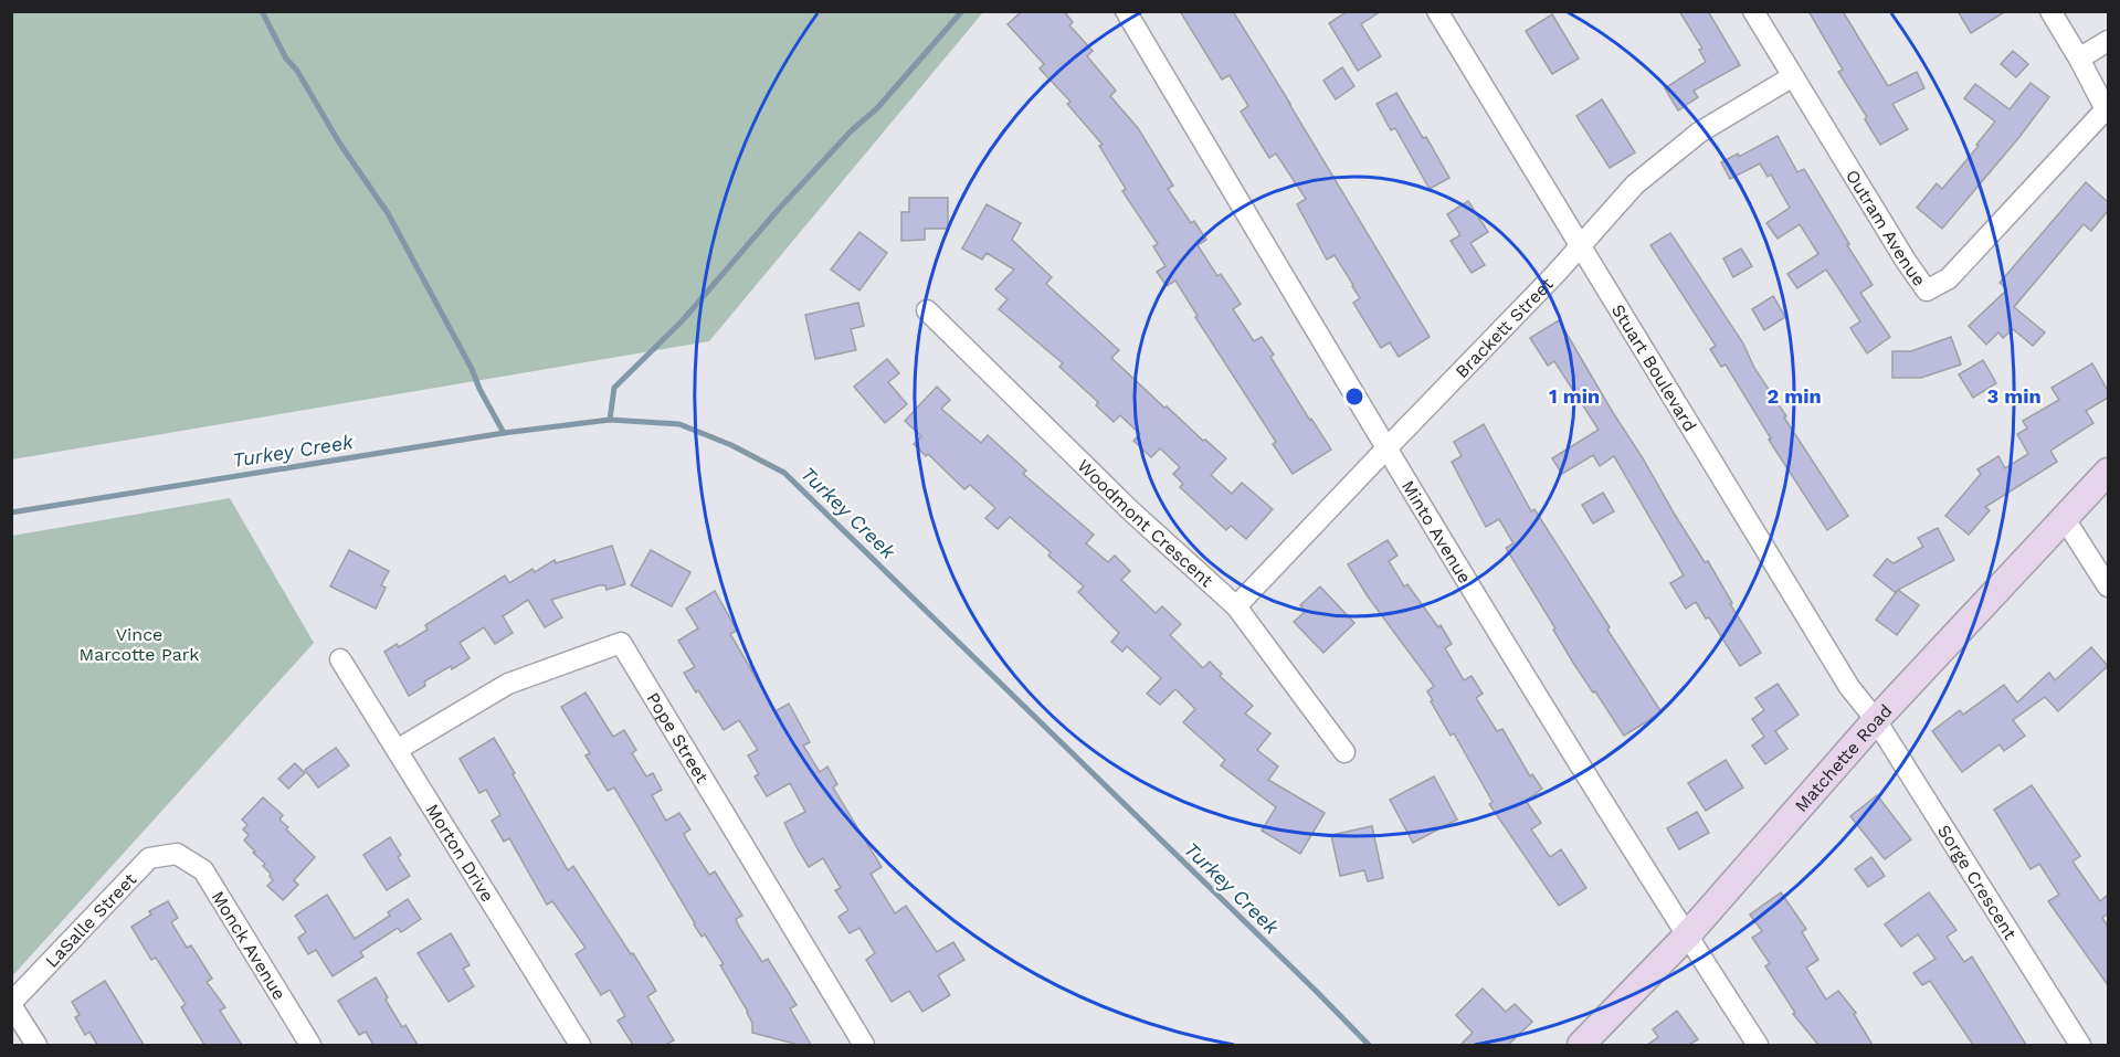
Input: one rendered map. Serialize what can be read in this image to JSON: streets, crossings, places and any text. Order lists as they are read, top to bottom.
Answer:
{
  "streets": {
    "street": [
      "Outram Avenue",
      "Brackett Street",
      "Stuart Boulevard",
      "Woodmont Crescent",
      "Minto Avenue",
      "Pope Street",
      "Matchette Road",
      "Morton Drive",
      "Sorge Crescent",
      "LaSalle Street",
      "Monck Avenue"
    ]
  },
  "crossings": [
    ["Outram Avenue", "Brackett Street"],
    ["Brackett Street", "Stuart Boulevard"],
    ["Brackett Street", "Woodmont Crescent"],
    ["Brackett Street", "Minto Avenue"],
    ["Stuart Boulevard", "Matchette Road"],
    ["Stuart Boulevard", "Sorge Crescent"],
    ["Minto Avenue", "Matchette Road"],
    ["Pope Street", "Morton Drive"],
    ["Matchette Road", "Sorge Crescent"],
    ["LaSalle Street", "Monck Avenue"]
  ],
  "water": ["Turkey Creek"],
  "parks": ["Vince Marcotte Park"],
  "rings": ["1 min", "2 min", "3 min"]
}
